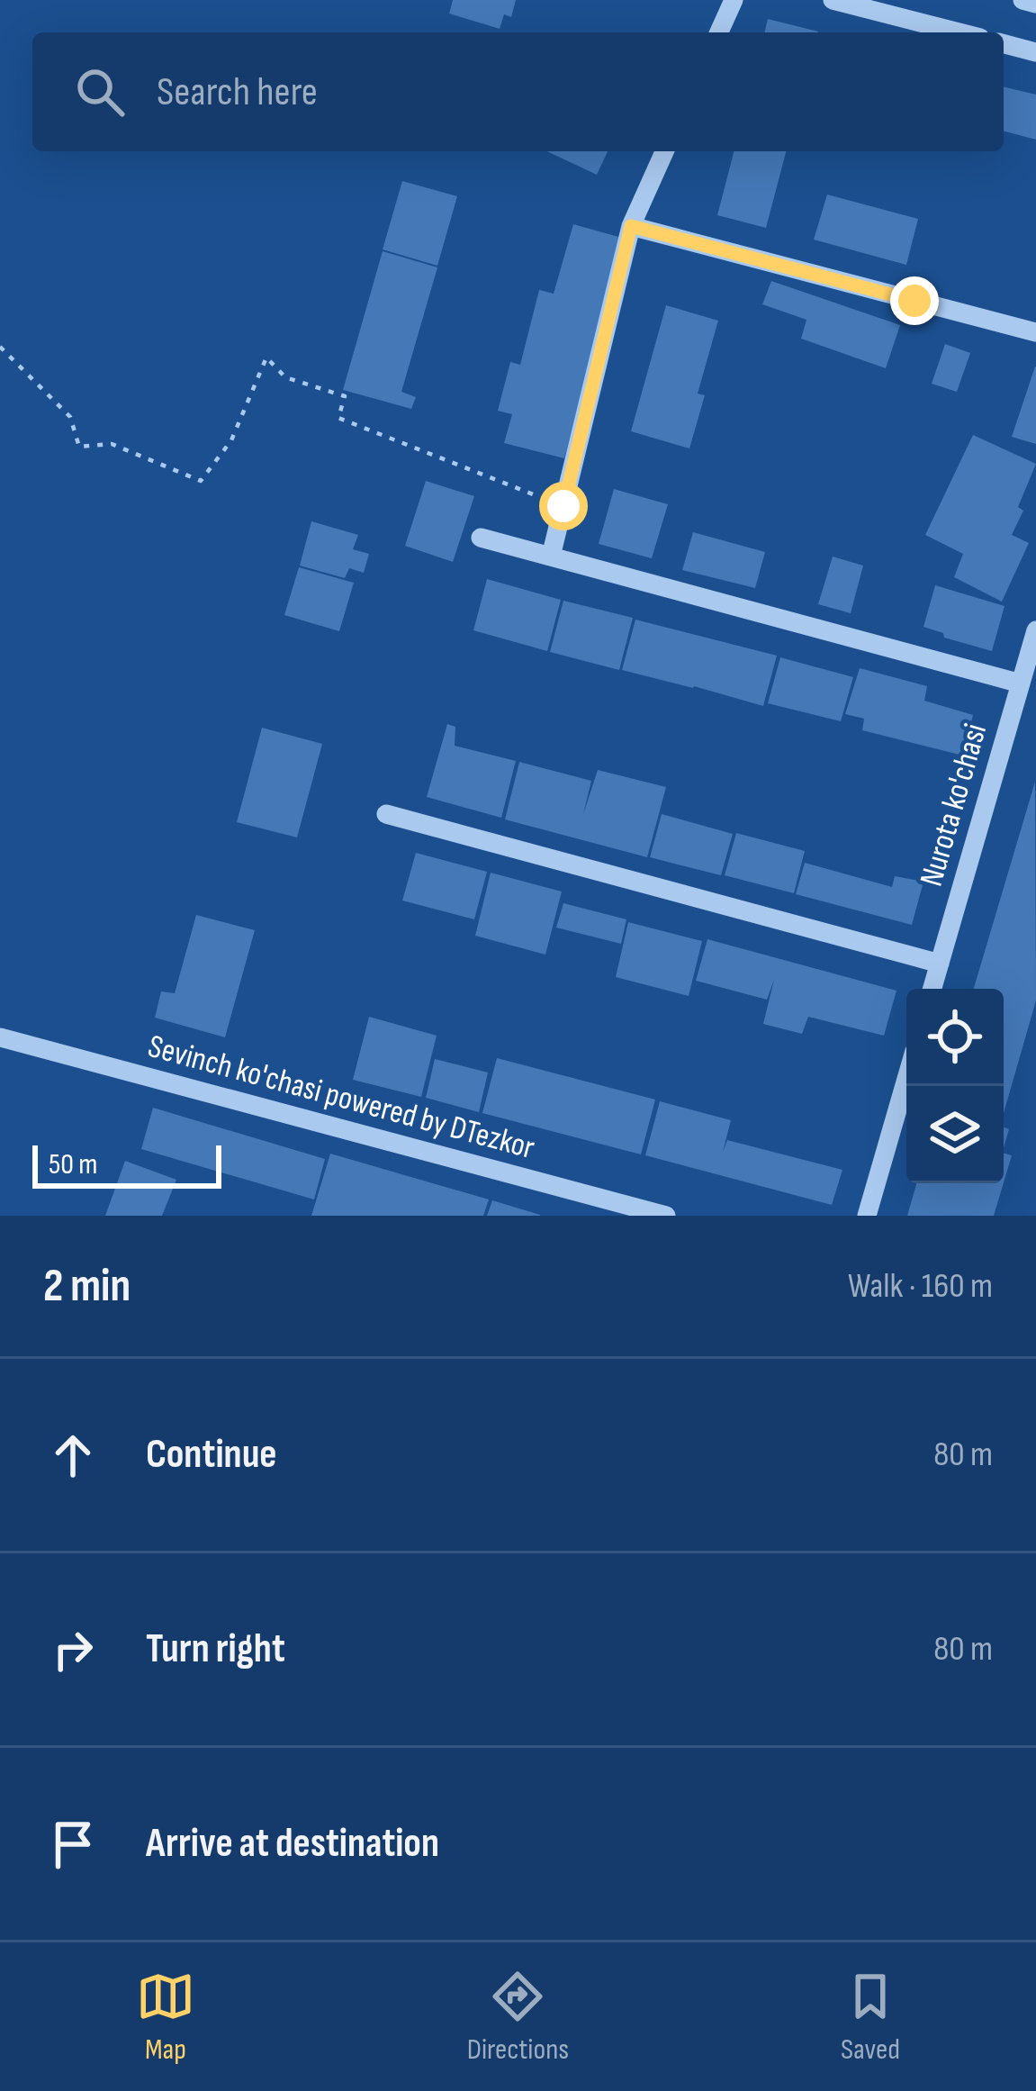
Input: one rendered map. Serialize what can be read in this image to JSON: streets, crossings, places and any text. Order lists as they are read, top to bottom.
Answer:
{
  "streets": {
    "street": ["Nurota ko'chasi", "Sevinch ko'chasi powered by DTezkor"]
  },
  "scale_bar": "50 m",
  "page": {
    "search": "Search here",
    "scale": "50 m",
    "heading": ["2 min", "Walk · 160 m"],
    "list": [
      ["Continue", "80 m"],
      ["Turn right", "80 m"],
      "Arrive at destination"
    ],
    "nav": ["Map", "Directions", "Saved"]
  }
}
